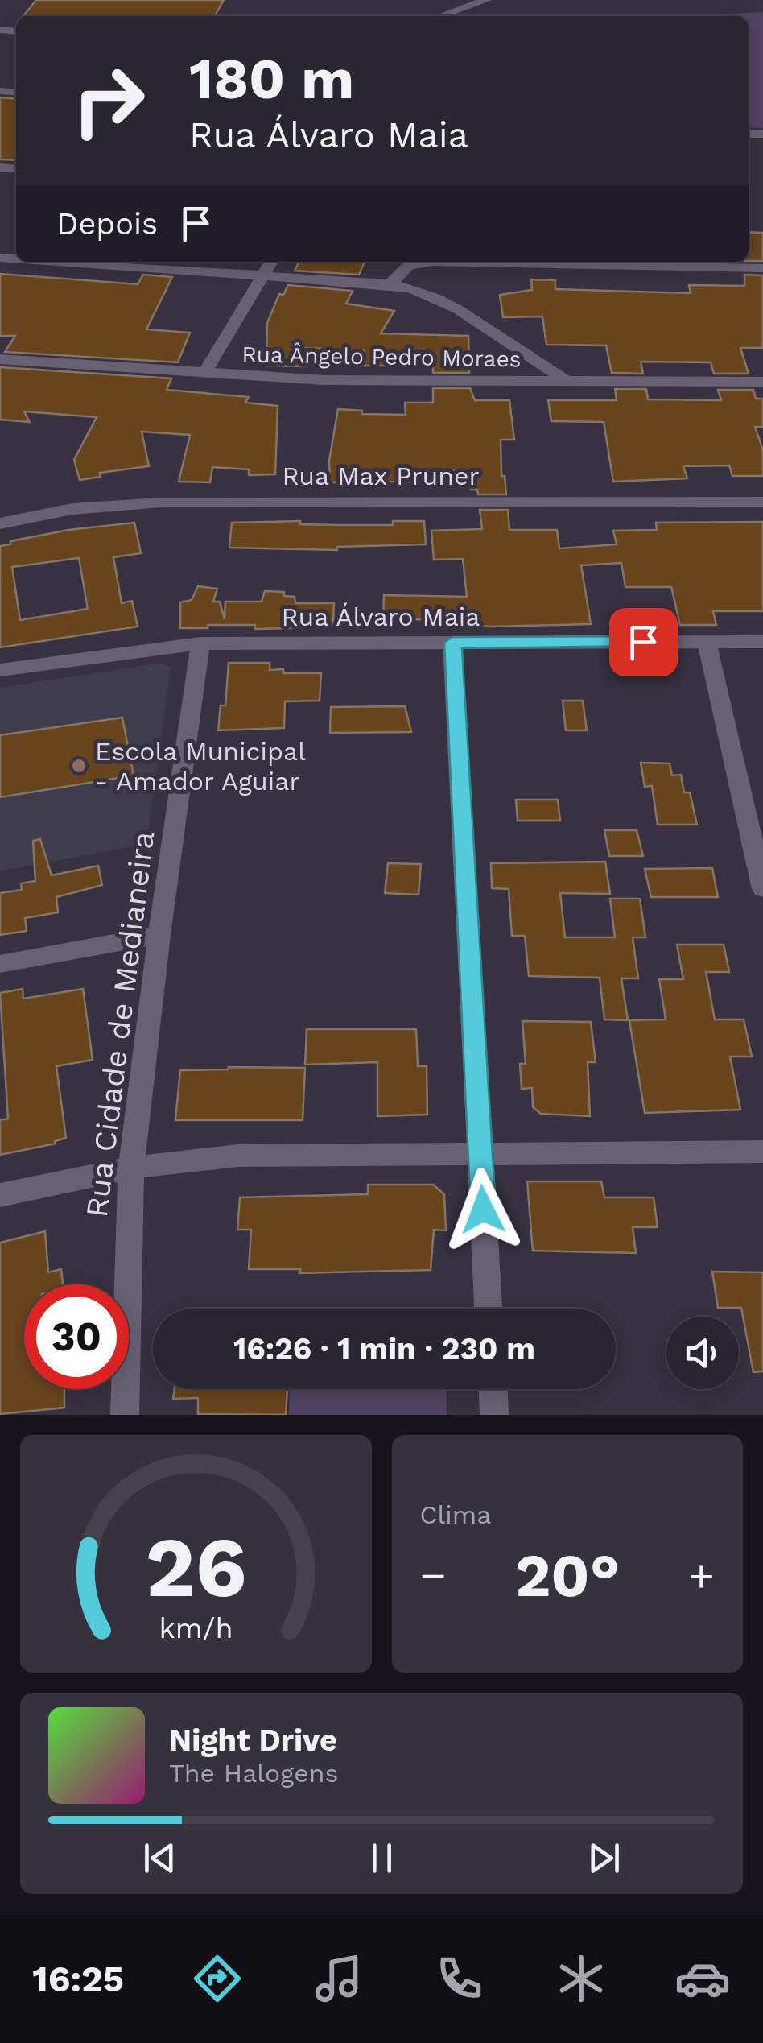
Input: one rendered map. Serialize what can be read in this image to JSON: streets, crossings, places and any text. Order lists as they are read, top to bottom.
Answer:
{
  "streets": {
    "street": [
      "Rua Ângelo Pedro Moraes",
      "Rua Max Pruner",
      "Rua Álvaro Maia",
      "Rua Cidade de Medianeira"
    ]
  },
  "crossings": [
    ["Rua Álvaro Maia", "Rua Cidade de Medianeira"]
  ],
  "places": ["Escola Municipal - Amador Aguiar"],
  "page": {
    "turn": ["180 m", "Rua Álvaro Maia"],
    "then": "Depois",
    "limit": "30",
    "trip": "16:26 · 1 min · 230 m",
    "tile": "Clima",
    "heat": ["−", "20°", "+"],
    "song": ["Night Drive", "The Halogens"],
    "tabs": "16:25",
    "gauge": ["26", "km/h"]
  }
}
